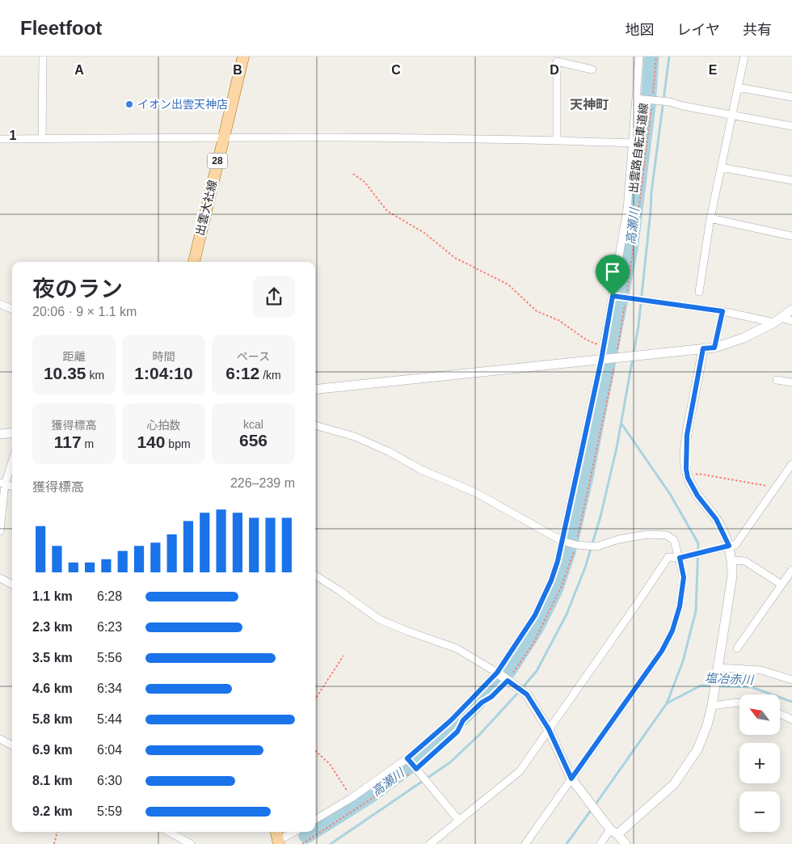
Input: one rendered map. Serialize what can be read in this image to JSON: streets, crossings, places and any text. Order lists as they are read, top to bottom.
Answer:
{
  "streets": {
    "main road": ["28", "出雲大社線"],
    "path": ["出雲路自転車道線"]
  },
  "districts": ["天神町"],
  "water": ["高瀬川", "塩冶赤川"],
  "places": ["イオン出雲天神店"],
  "north": "top left",
  "page": {
    "header": "Fleetfoot",
    "nav": ["地図", "レイヤ", "共有"],
    "heading": ["夜のラン", "20:06 · 9 × 1.1 km"],
    "stats": [
      ["距離", "10.35 km"],
      ["時間", "1:04:10"],
      ["ペース", "6:12 /km"],
      ["獲得標高", "117 m"],
      ["心拍数", "140 bpm"],
      ["kcal", "656"]
    ],
    "chart": ["獲得標高", "226–239 m"],
    "list": [
      {
        "name": "1.1 km",
        "note": "6:28"
      },
      {
        "name": "2.3 km",
        "note": "6:23"
      },
      {
        "name": "3.5 km",
        "note": "5:56"
      },
      {
        "name": "4.6 km",
        "note": "6:34"
      },
      {
        "name": "5.8 km",
        "note": "5:44"
      },
      {
        "name": "6.9 km",
        "note": "6:04"
      },
      {
        "name": "8.1 km",
        "note": "6:30"
      },
      {
        "name": "9.2 km",
        "note": "5:59"
      }
    ],
    "map_buttons": ["+", "−"]
  },
  "grid": {
    "columns": [
      "A",
      "B",
      "C",
      "D",
      "E"
    ],
    "rows": ["1"]
  }
}
